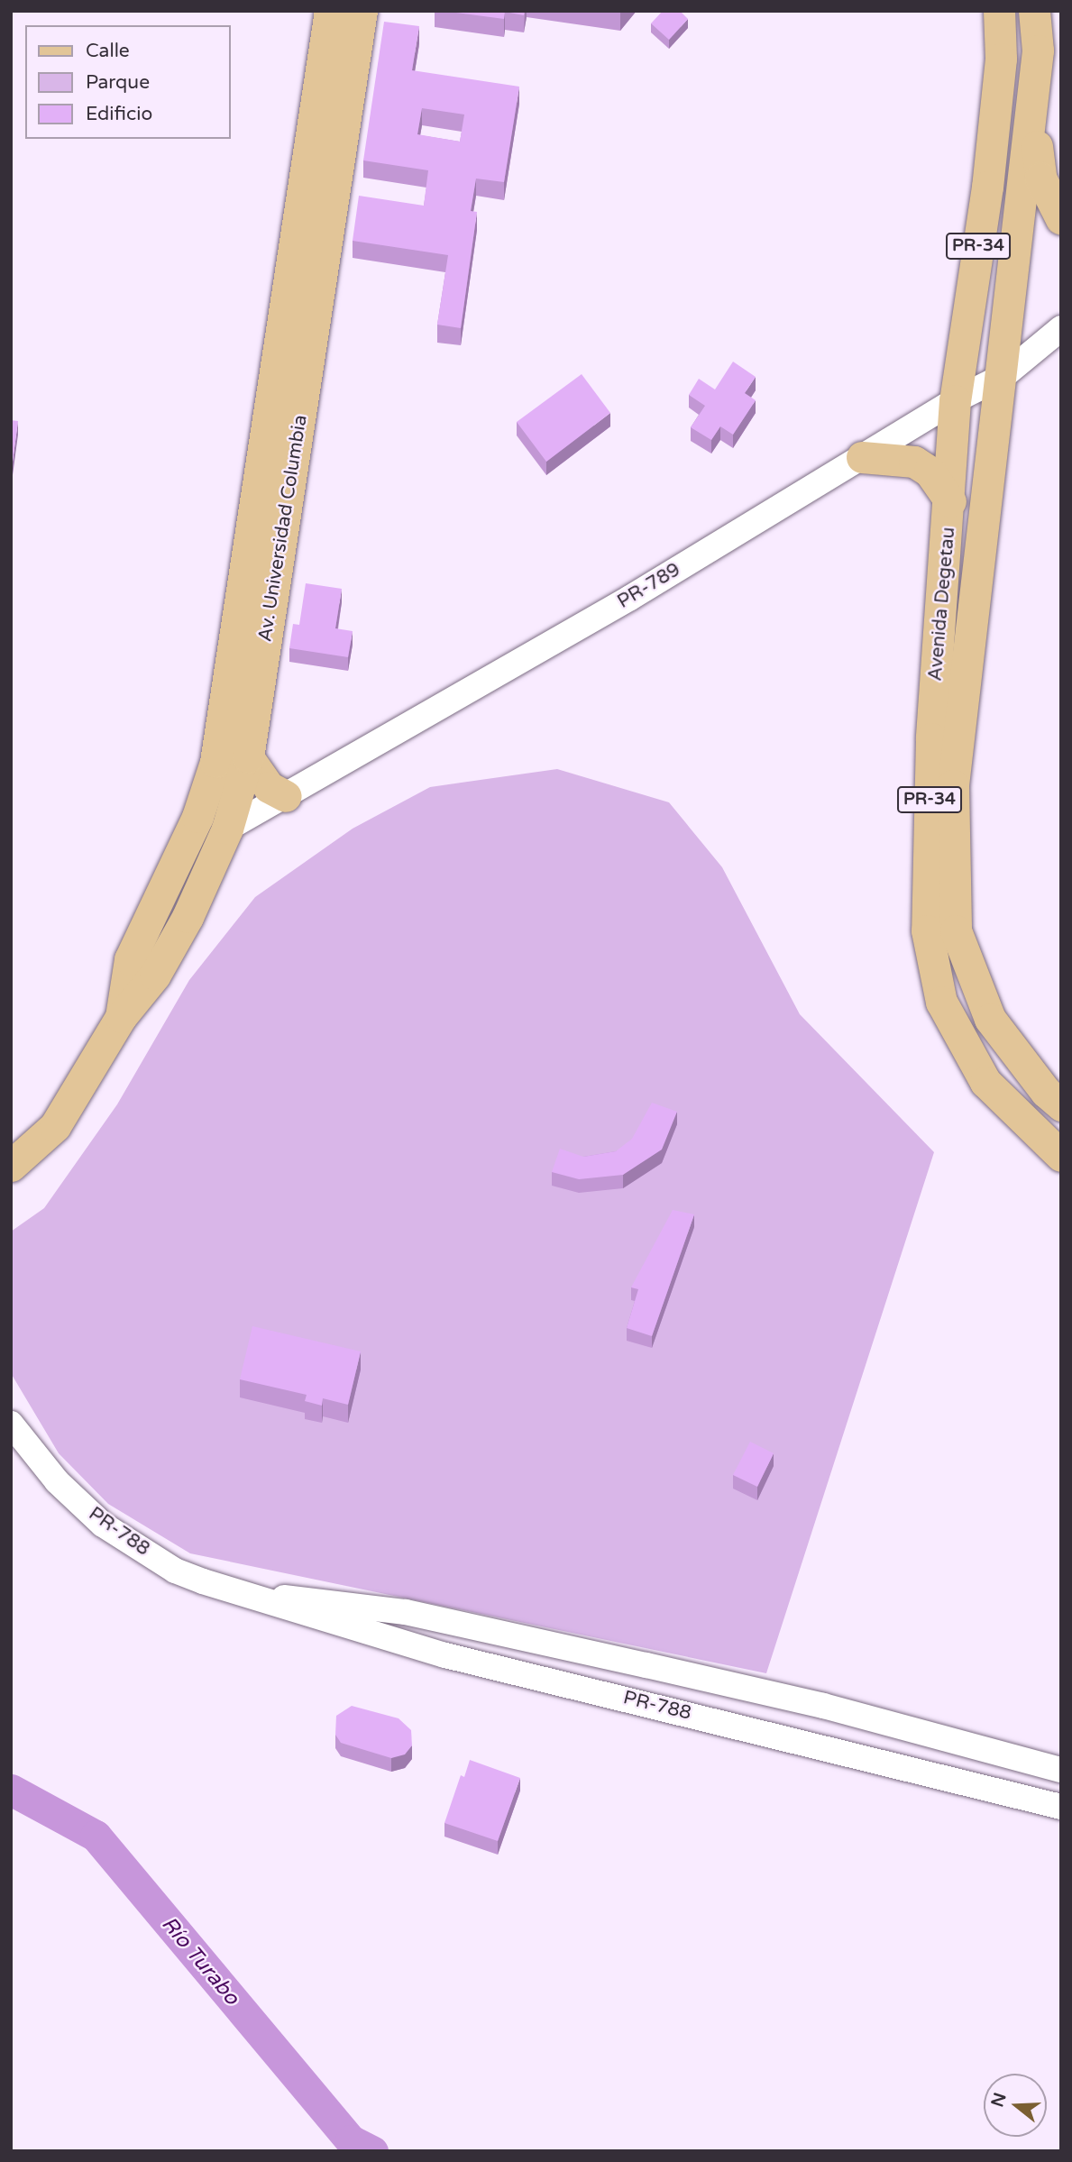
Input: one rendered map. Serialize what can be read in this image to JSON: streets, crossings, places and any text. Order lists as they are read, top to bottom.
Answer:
{
  "streets": {
    "main road": ["PR-34", "Av. Universidad Columbia", "Avenida Degetau"],
    "street": ["PR-789", "PR-788"]
  },
  "crossings": [
    ["Av. Universidad Columbia", "PR-789"],
    ["PR-789", "Avenida Degetau"]
  ],
  "water": ["Río Turabo"],
  "legend": ["Calle", "Parque", "Edificio"],
  "north": "left"
}
